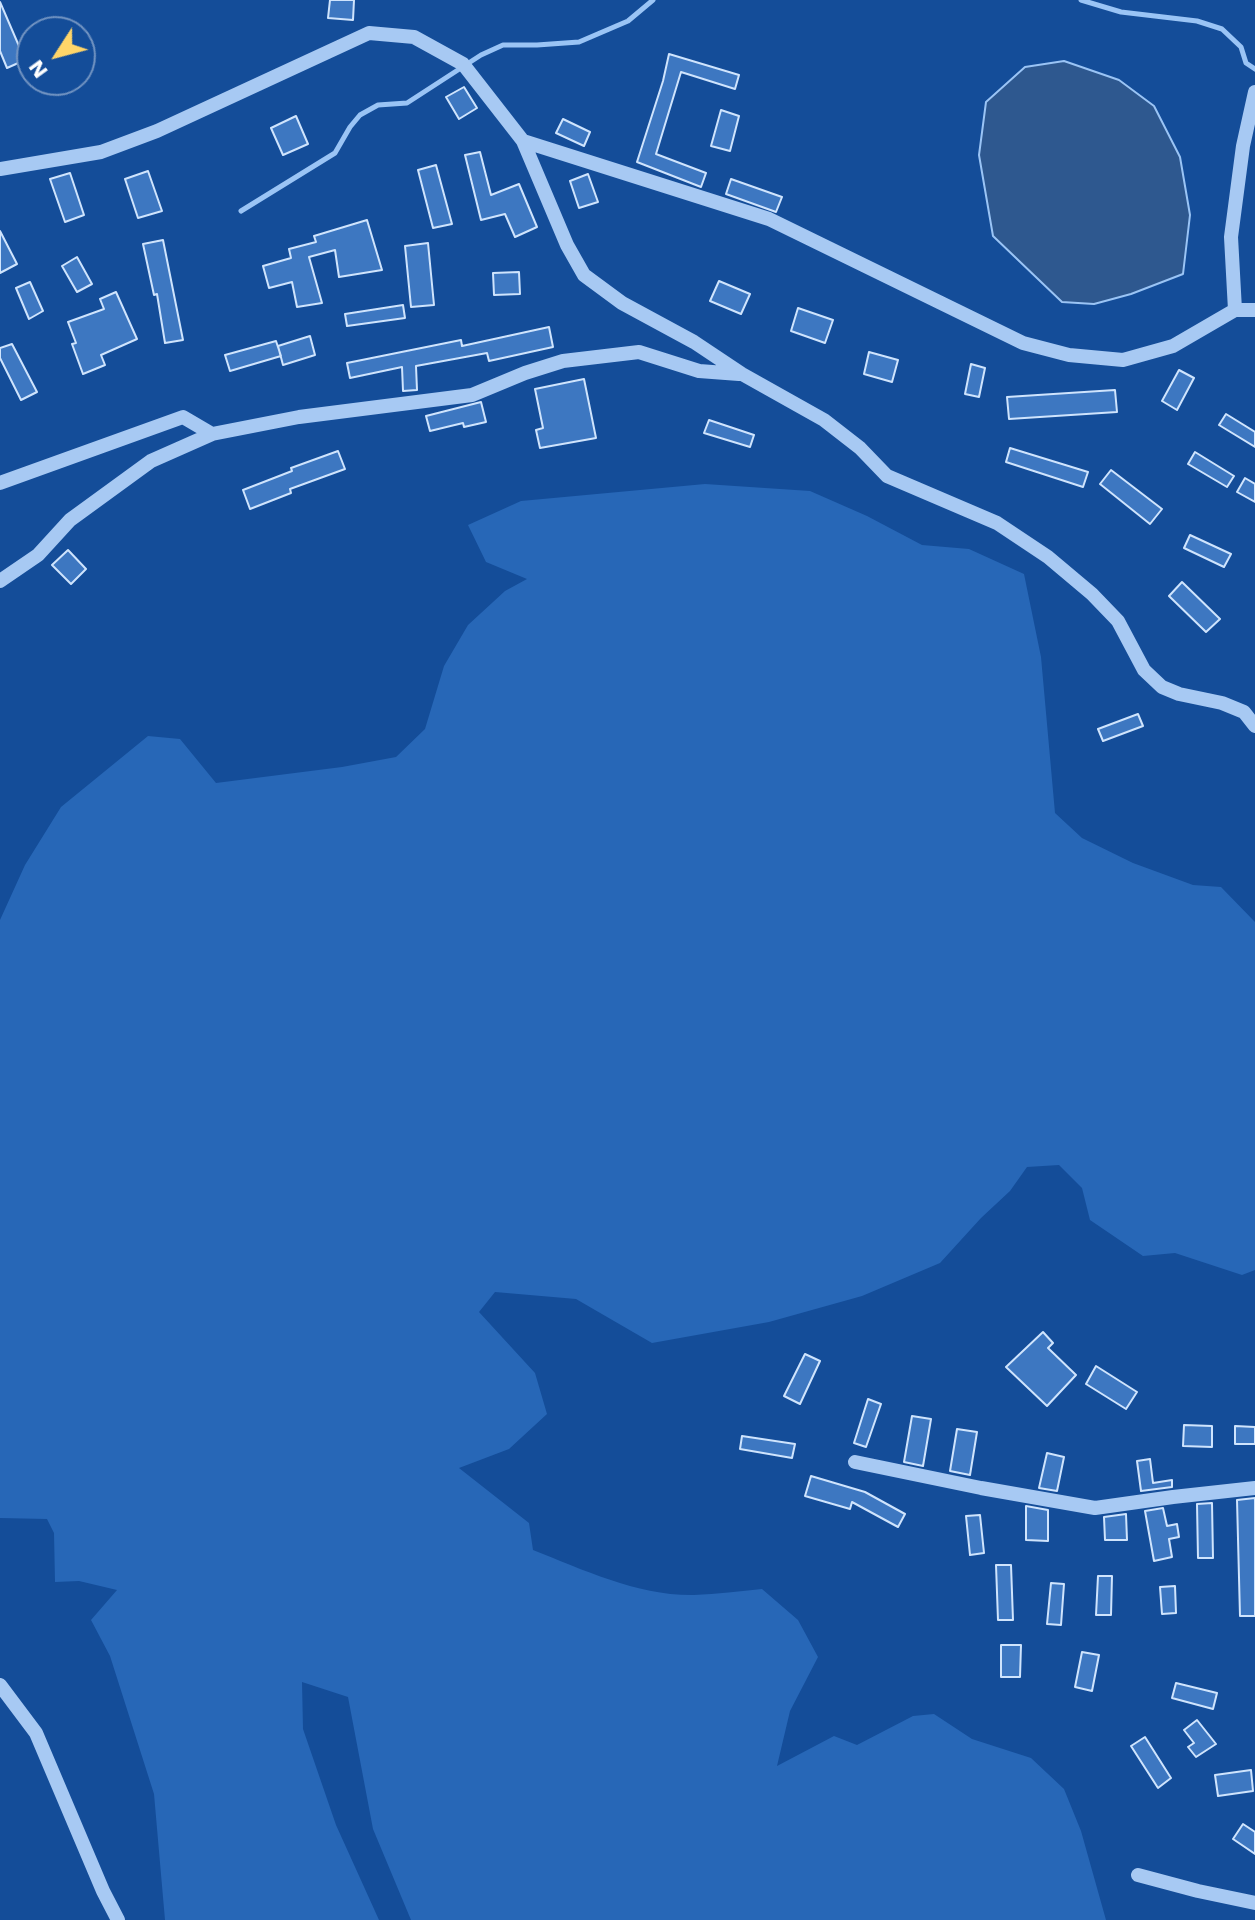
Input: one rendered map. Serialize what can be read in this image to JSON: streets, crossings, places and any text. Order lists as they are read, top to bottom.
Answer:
{
  "north": "bottom left"
}
